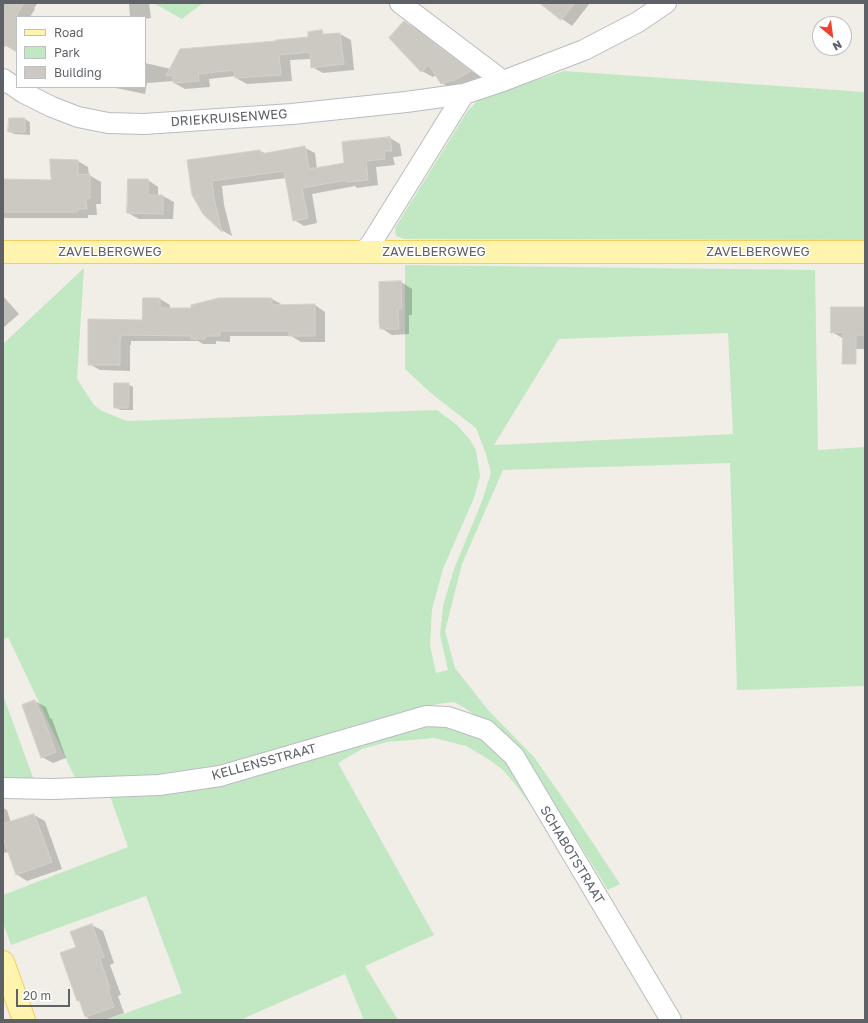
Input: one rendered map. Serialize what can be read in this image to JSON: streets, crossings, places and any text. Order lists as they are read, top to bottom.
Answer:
{
  "streets": {
    "main road": ["ZAVELBERGWEG"],
    "street": ["DRIEKRUISENWEG", "KELLENSSTRAAT", "SCHABOTSTRAAT"]
  },
  "crossings": [
    ["KELLENSSTRAAT", "SCHABOTSTRAAT"]
  ],
  "legend": ["Road", "Park", "Building"],
  "scale_bar": "20 m",
  "north": "bottom right"
}
